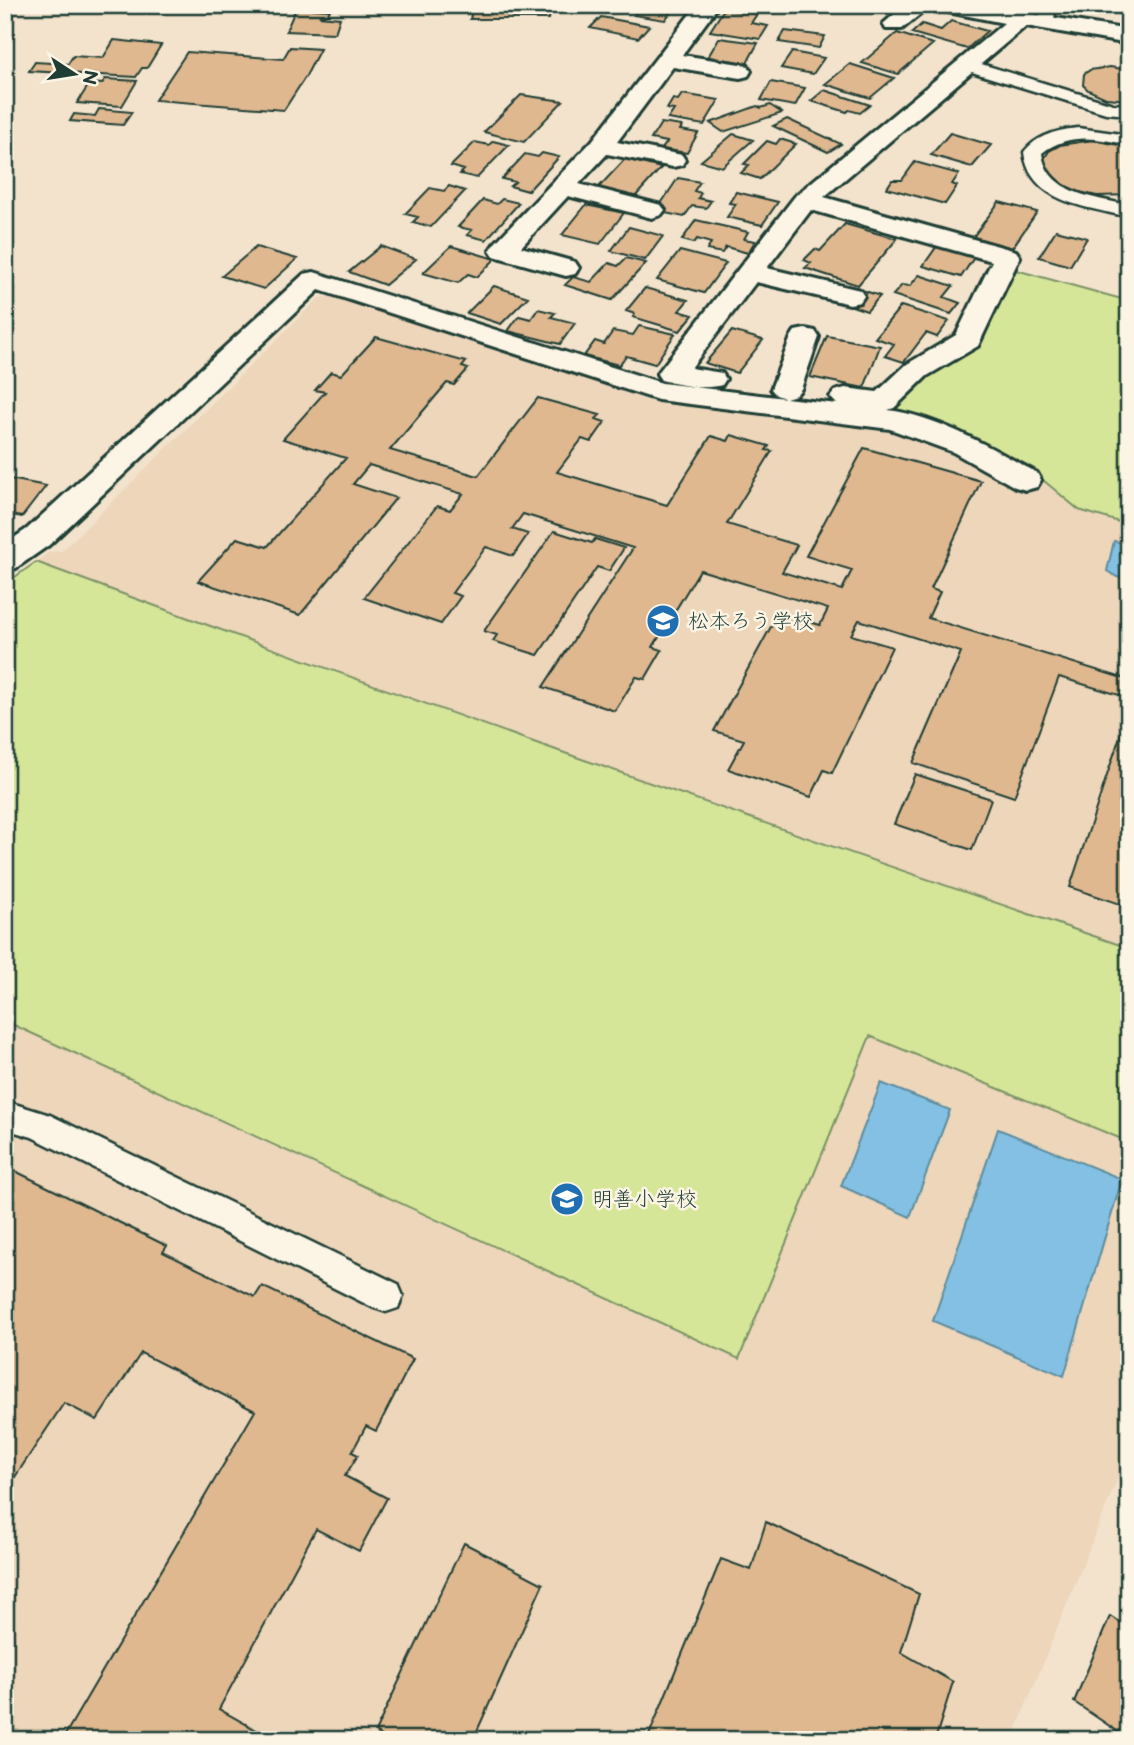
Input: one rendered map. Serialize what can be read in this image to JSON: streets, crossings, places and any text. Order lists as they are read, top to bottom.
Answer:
{
  "places": {
    "school or university": ["松本ろう学校", "明善小学校"]
  },
  "north": "right"
}
